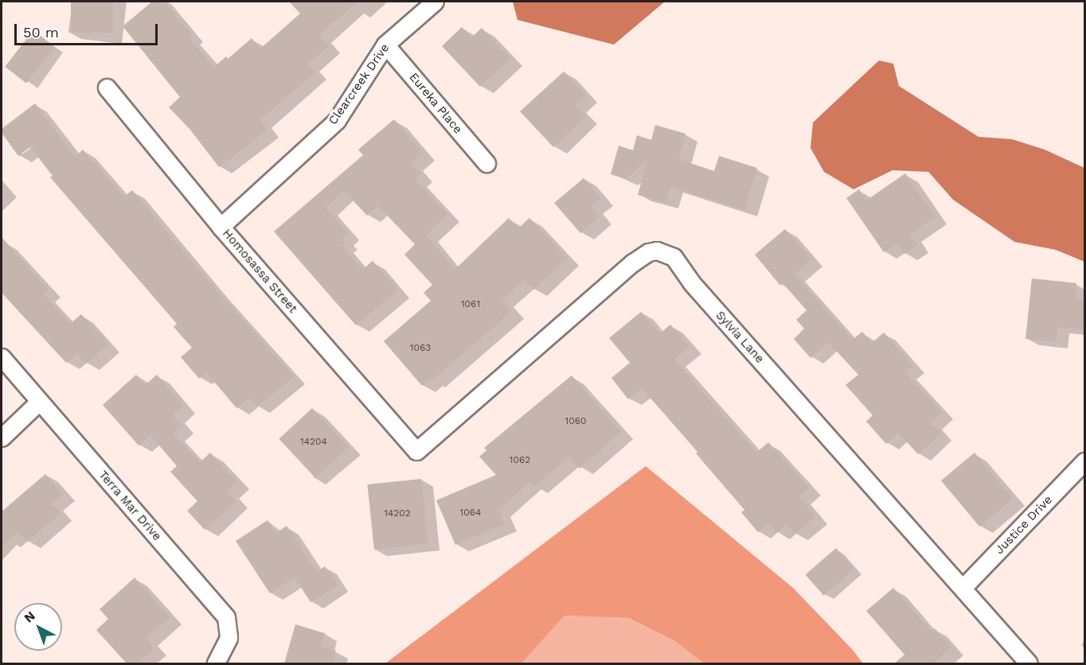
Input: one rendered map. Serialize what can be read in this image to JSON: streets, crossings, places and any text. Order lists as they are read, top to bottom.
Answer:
{
  "streets": {
    "street": [
      "Clearcreek Drive",
      "Eureka Place",
      "Homosassa Street",
      "Sylvia Lane",
      "Terra Mar Drive",
      "Justice Drive"
    ]
  },
  "crossings": [
    ["Clearcreek Drive", "Eureka Place"],
    ["Clearcreek Drive", "Homosassa Street"],
    ["Homosassa Street", "Sylvia Lane"],
    ["Sylvia Lane", "Justice Drive"]
  ],
  "house_numbers": [
    "1061",
    "1063",
    "1060",
    "14204",
    "1062",
    "1064",
    "14202"
  ],
  "scale_bar": "50 m",
  "north": "top left"
}
